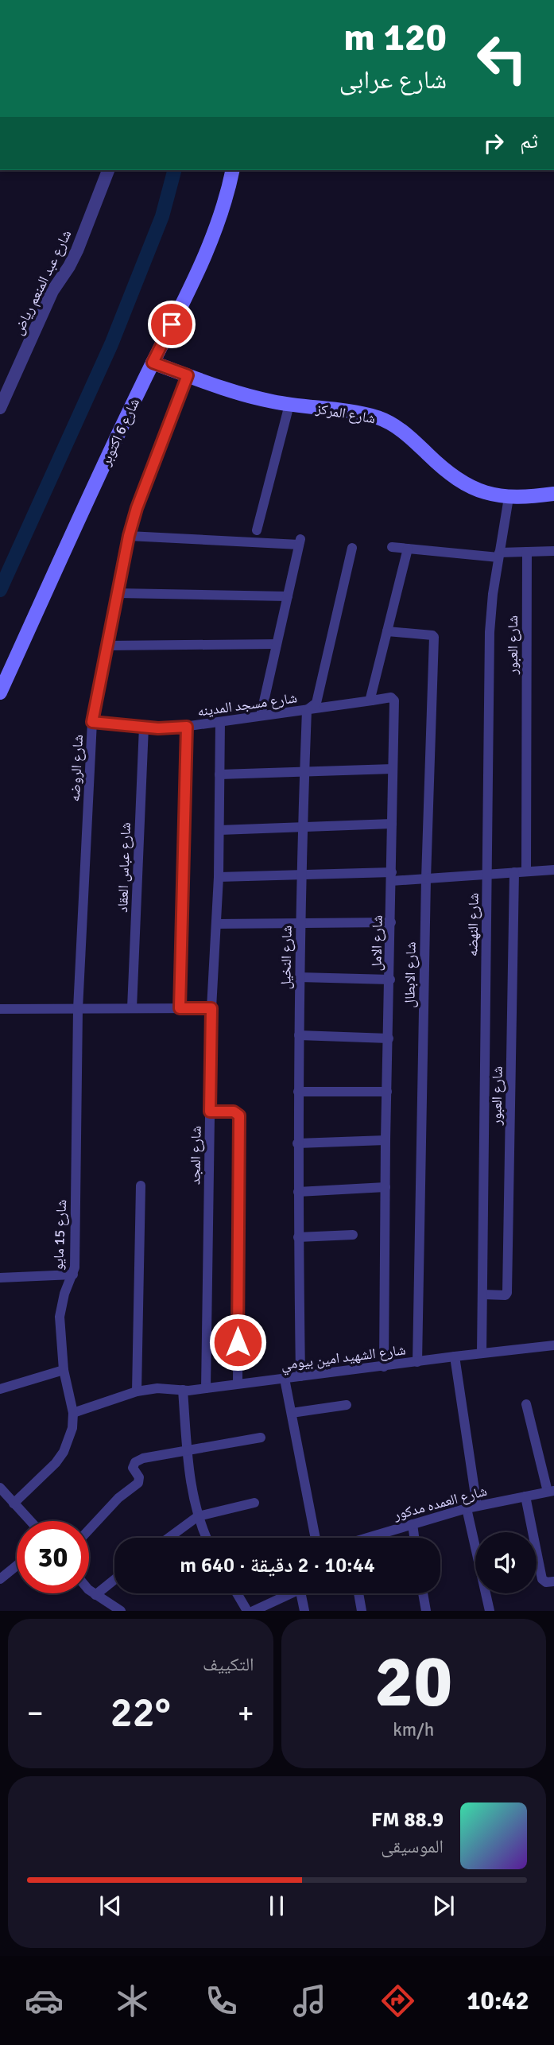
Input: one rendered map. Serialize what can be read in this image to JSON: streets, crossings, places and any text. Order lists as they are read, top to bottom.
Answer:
{
  "streets": {
    "main road": ["شارع المركز", "شارع 6 اكتوبر"],
    "street": [
      "شارع عبد المنعم رياض",
      "شارع العبور",
      "شارع مسجد المدينه",
      "شارع الروضه",
      "شارع عباس العقاد",
      "شارع النهضه",
      "شارع الامل",
      "شارع النخيل",
      "شارع الابطال",
      "شارع المجد",
      "شارع 15 مايو",
      "شارع الشهيد امين بيومي",
      "شارع العمده مدكور"
    ]
  },
  "crossings": [
    ["شارع المركز", "شارع 6 اكتوبر"],
    ["شارع المركز", "شارع الروضه"],
    ["شارع المركز", "شارع النهضه"],
    ["شارع العبور", "شارع النهضه"],
    ["شارع مسجد المدينه", "شارع الروضه"],
    ["شارع مسجد المدينه", "شارع عباس العقاد"],
    ["شارع مسجد المدينه", "شارع الامل"],
    ["شارع مسجد المدينه", "شارع النخيل"],
    ["شارع مسجد المدينه", "شارع المجد"],
    ["شارع الروضه", "شارع 15 مايو"],
    ["شارع النهضه", "شارع الشهيد امين بيومي"],
    ["شارع الامل", "شارع الشهيد امين بيومي"],
    ["شارع النخيل", "شارع الشهيد امين بيومي"],
    ["شارع الابطال", "شارع الشهيد امين بيومي"],
    ["شارع المجد", "شارع الشهيد امين بيومي"],
    ["شارع 15 مايو", "شارع الشهيد امين بيومي"]
  ],
  "page": {
    "turn": ["120 m", "شارع عرابى"],
    "then": "ثم",
    "limit": "30",
    "trip": "10:44 · 2 دقيقة · 640 m",
    "tile": [
      ["20", "km/h"],
      "التكييف"
    ],
    "heat": ["−", "22°", "+"],
    "song": ["88.9 FM", "الموسيقى"],
    "tabs": "10:42"
  }
}
